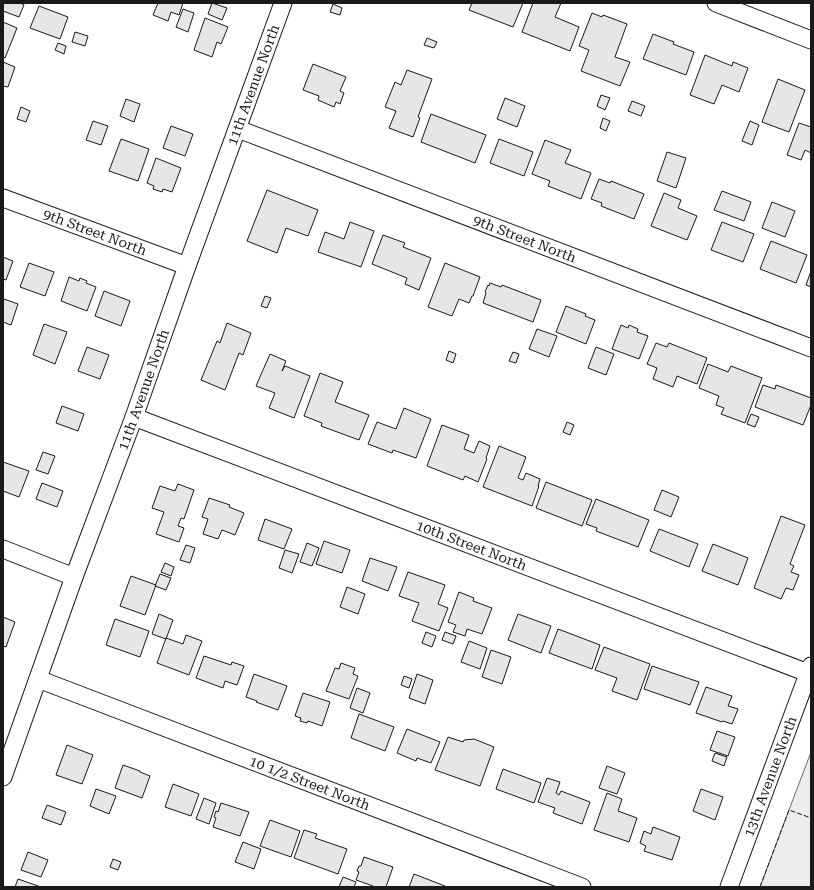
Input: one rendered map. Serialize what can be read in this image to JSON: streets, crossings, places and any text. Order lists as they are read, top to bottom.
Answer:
{
  "streets": {
    "street": [
      "11th Avenue North",
      "9th Street North",
      "10th Street North",
      "13th Avenue North",
      "10 1/2 Street North"
    ]
  },
  "crossings": [
    ["11th Avenue North", "9th Street North"],
    ["11th Avenue North", "10th Street North"],
    ["11th Avenue North", "10 1/2 Street North"],
    ["10th Street North", "13th Avenue North"]
  ]
}
